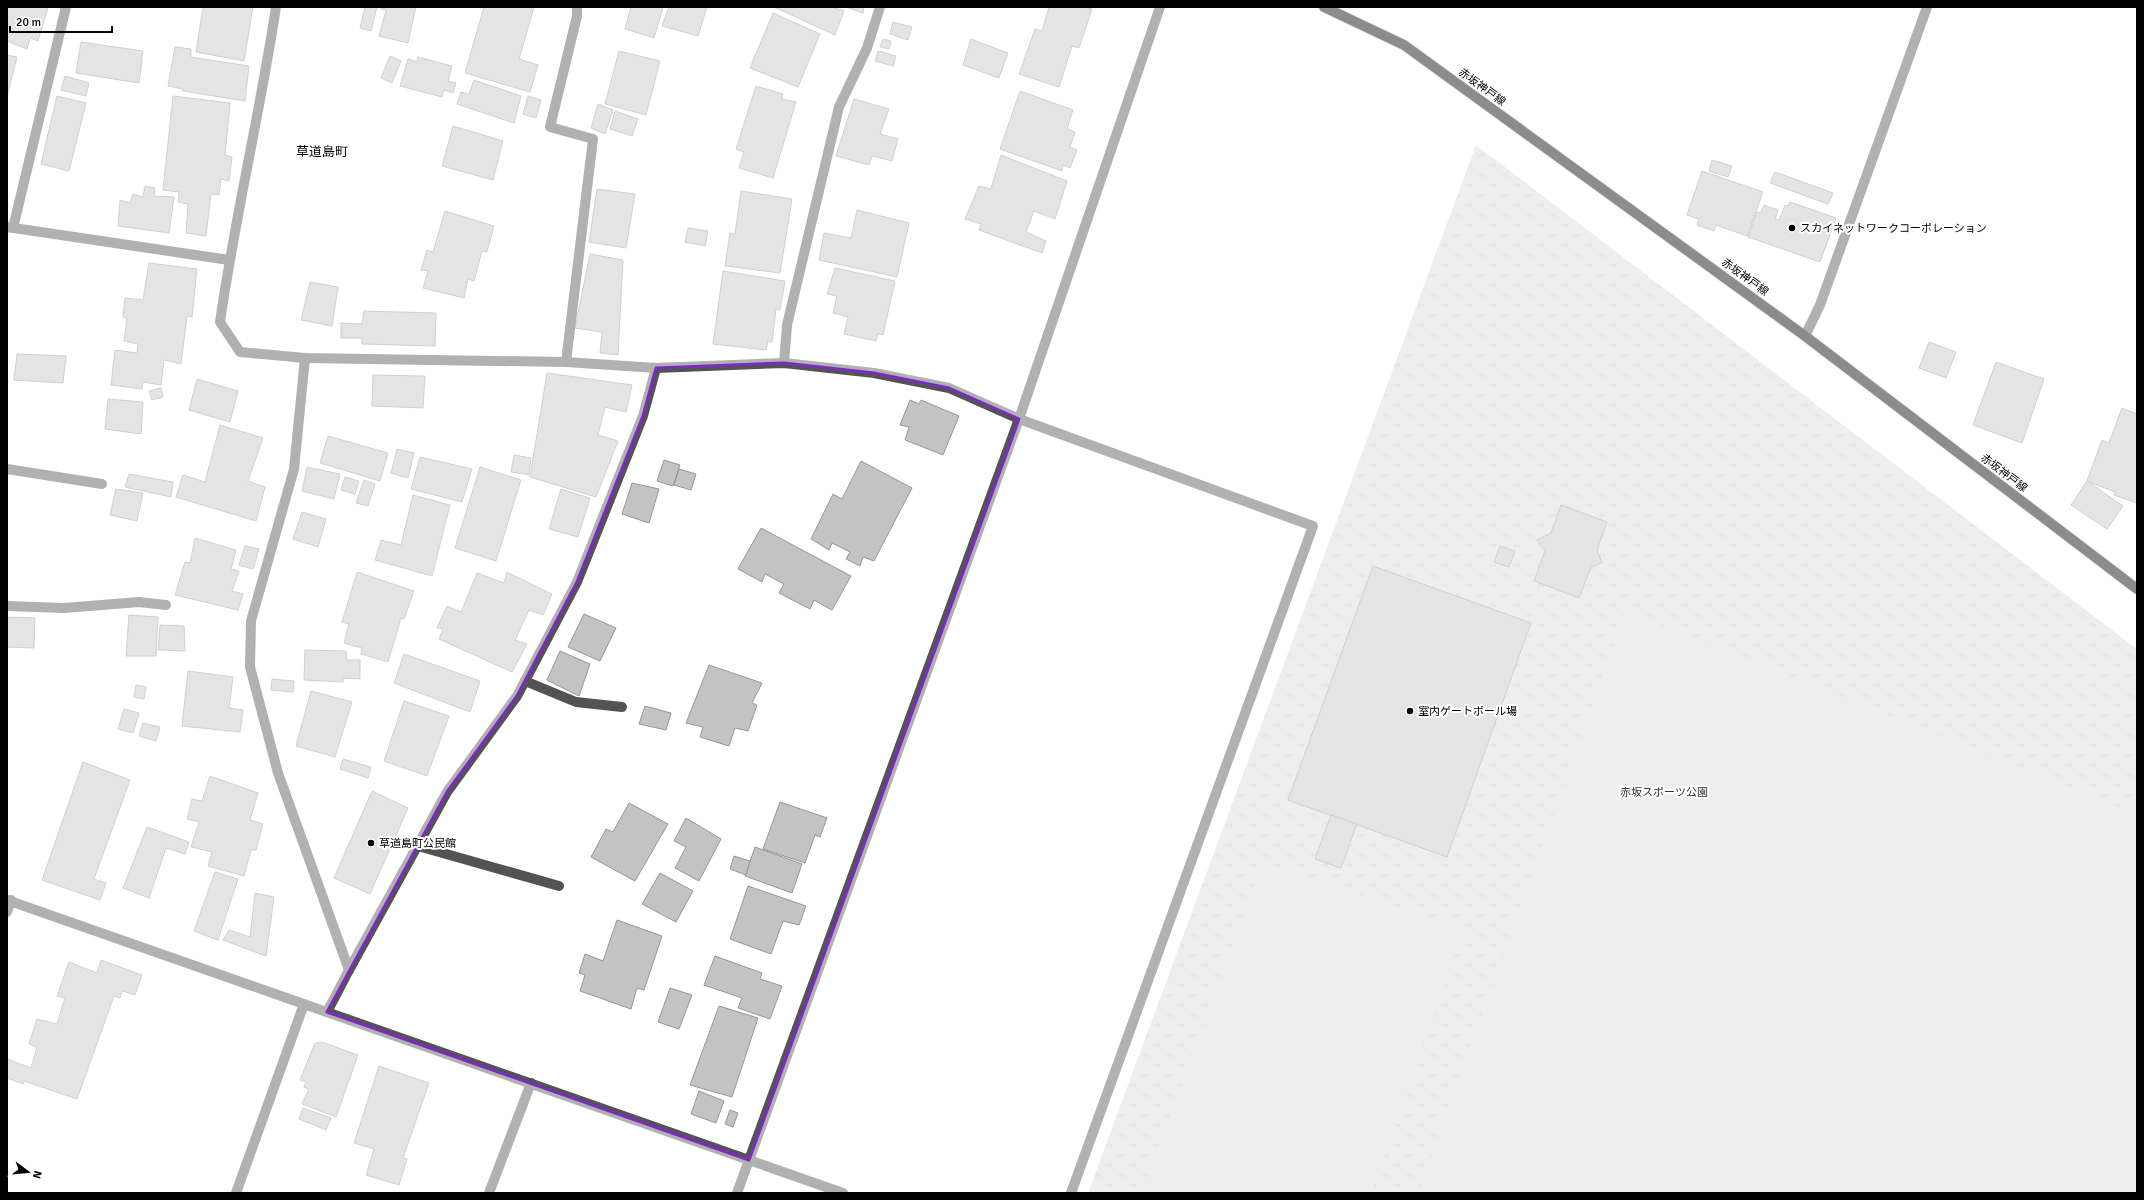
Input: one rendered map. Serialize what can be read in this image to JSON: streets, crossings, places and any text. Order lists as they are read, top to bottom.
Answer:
{
  "streets": {
    "main road": ["赤坂神戸線"]
  },
  "districts": ["草道島町"],
  "parks": ["赤坂スポーツ公園"],
  "places": ["スカイネットワークコーポレーション", "室内ゲートボール場", "草道島町公民館"],
  "scale_bar": "20 m",
  "north": "right"
}
